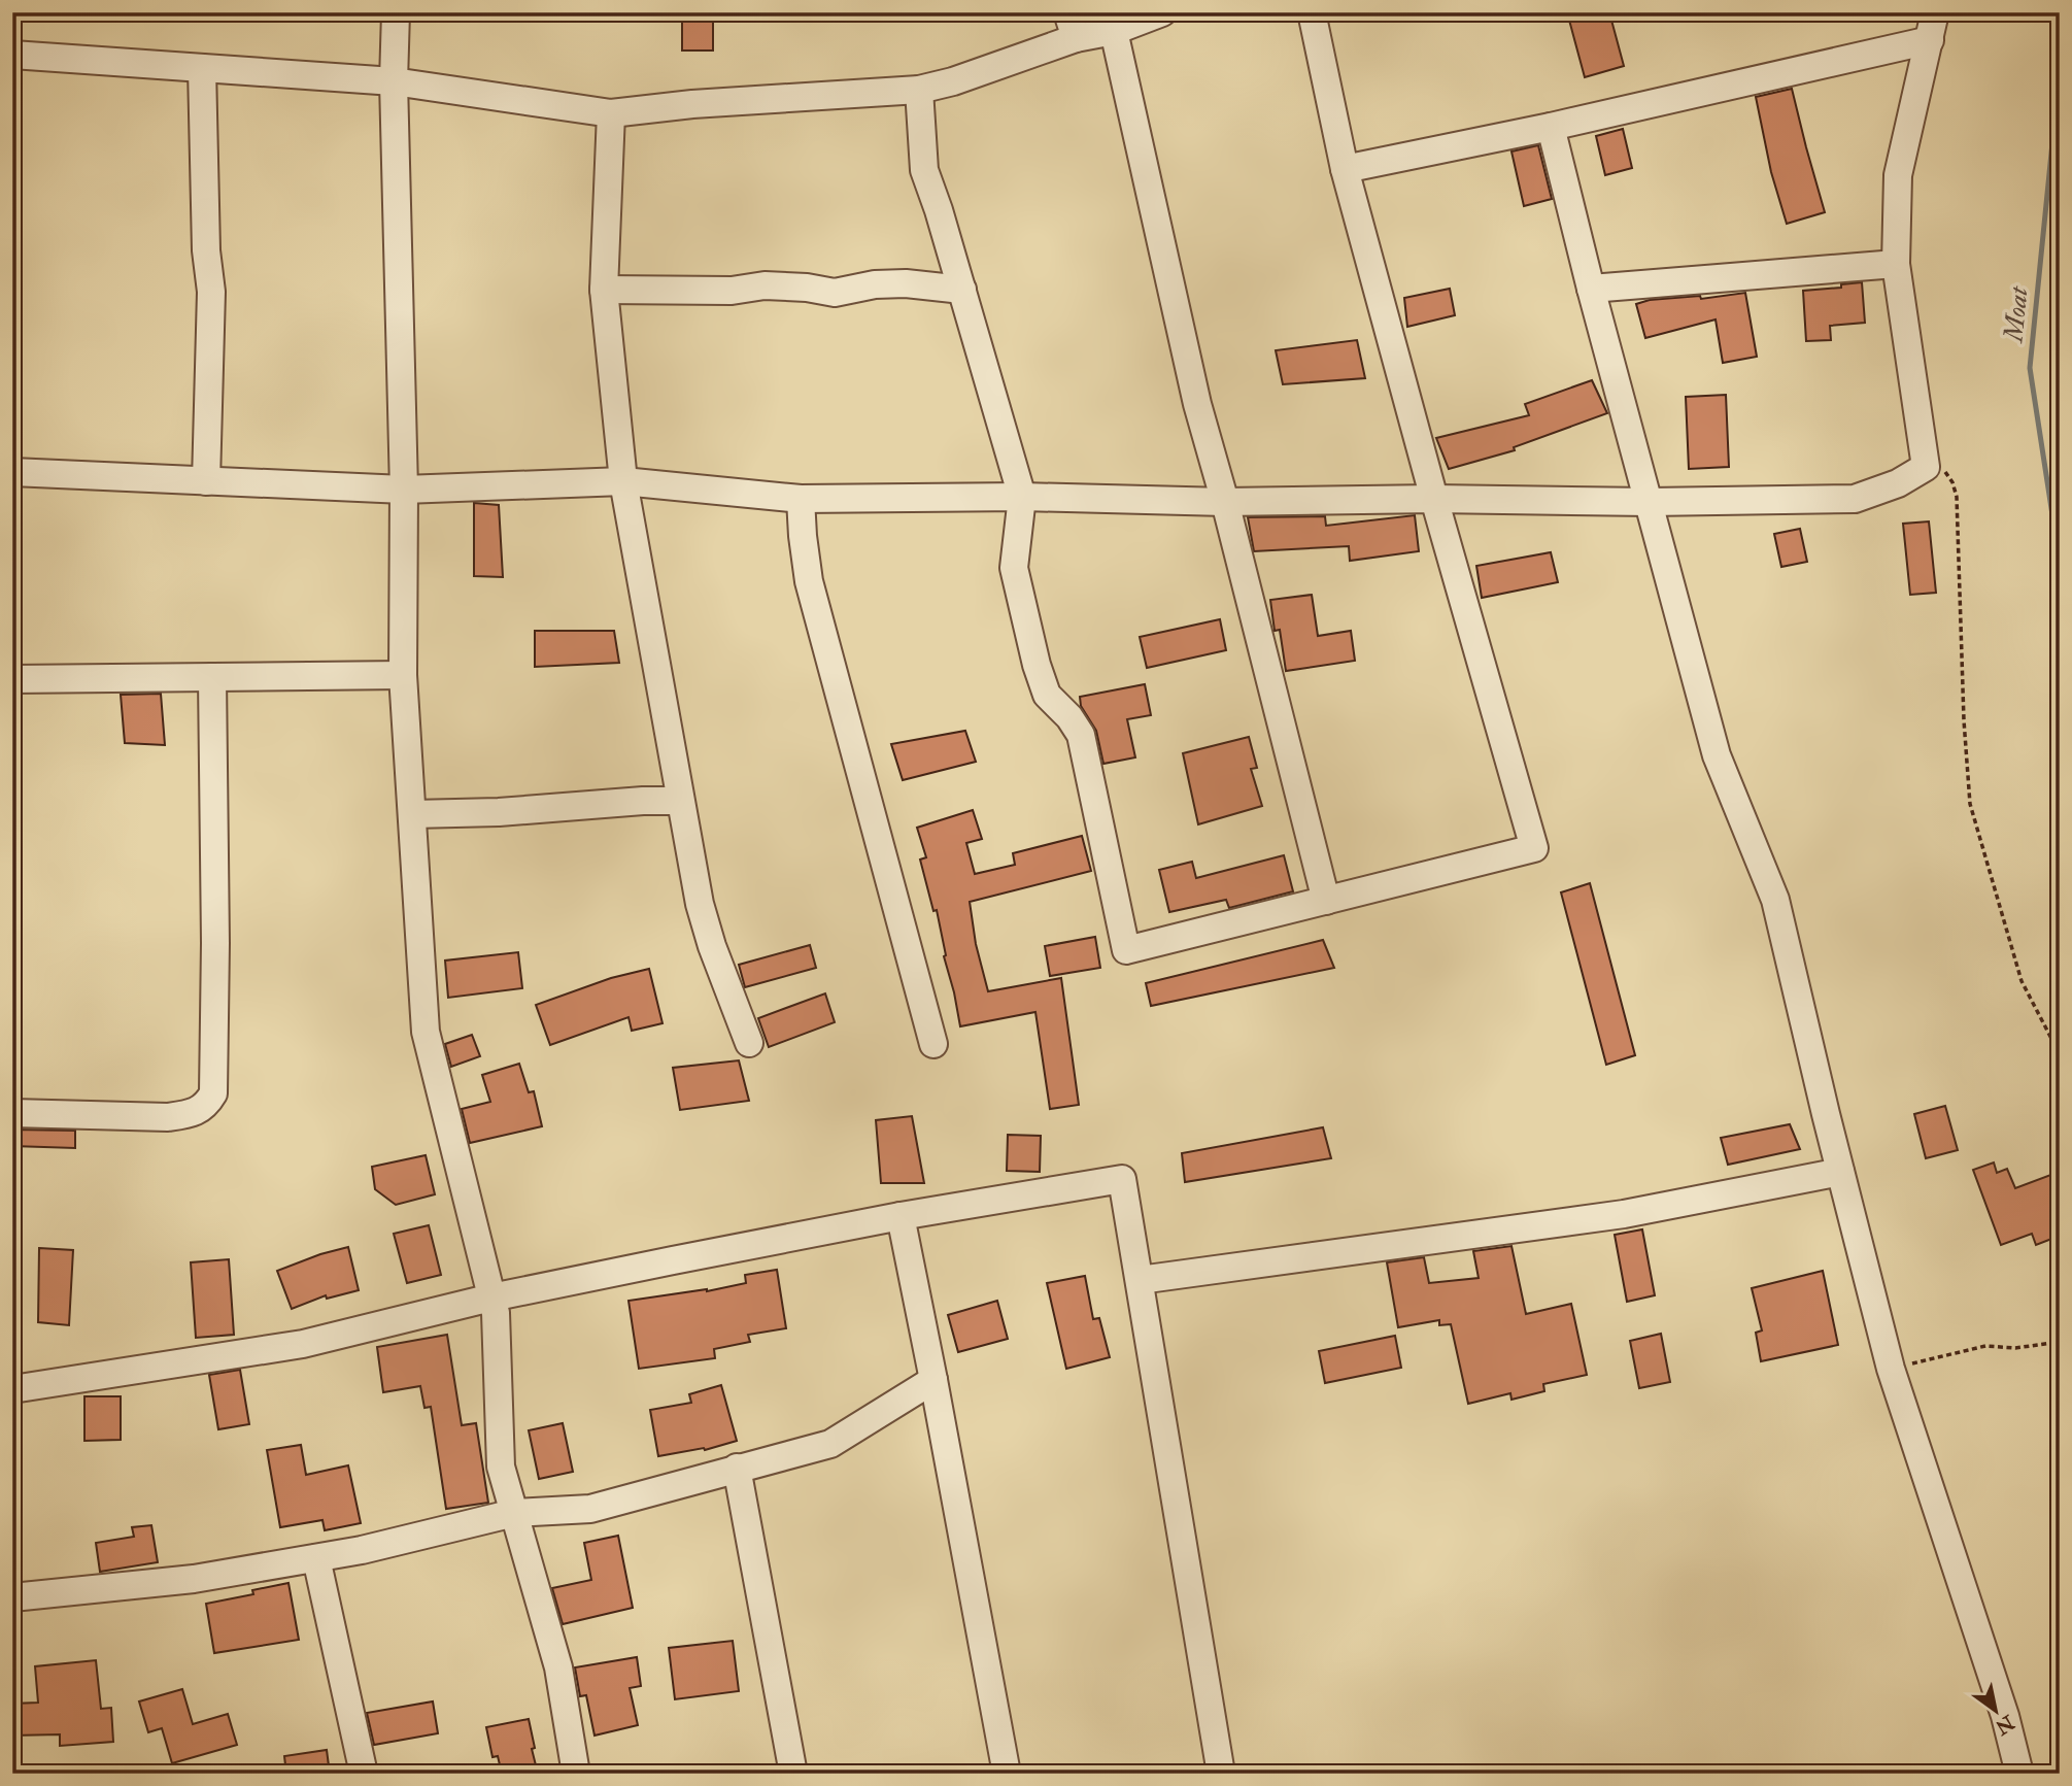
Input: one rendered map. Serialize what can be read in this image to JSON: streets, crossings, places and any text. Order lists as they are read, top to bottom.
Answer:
{
  "water": ["Moat"],
  "north": "bottom right"
}
